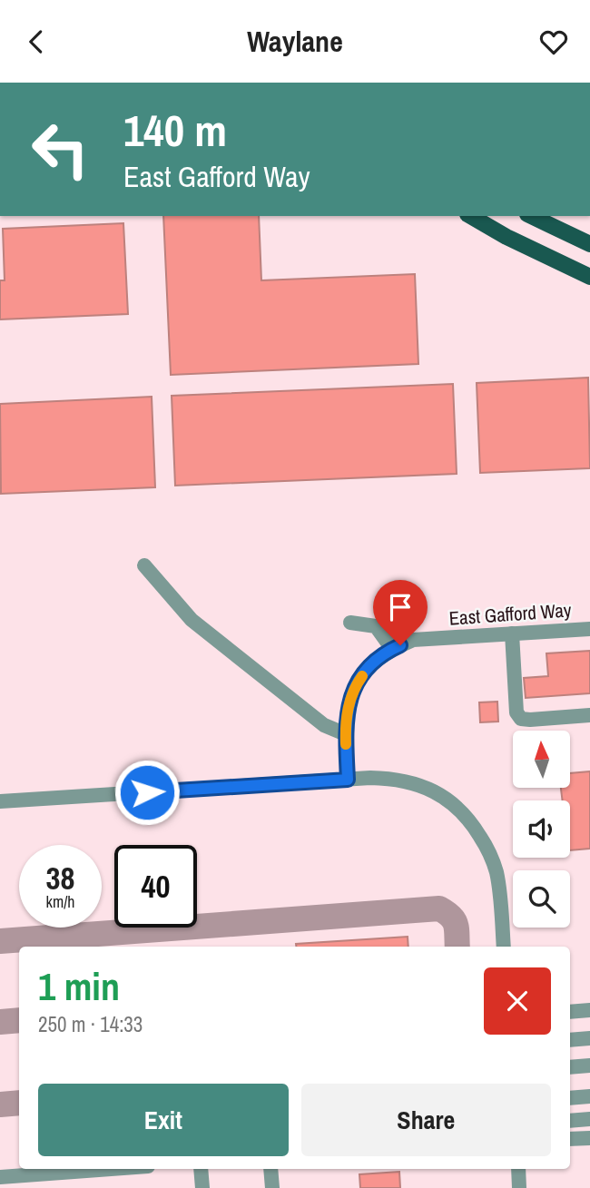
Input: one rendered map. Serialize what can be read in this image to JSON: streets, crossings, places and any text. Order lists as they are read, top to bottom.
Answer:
{
  "streets": {
    "street": ["East Gafford Way"]
  },
  "north": "top",
  "page": {
    "header": "Waylane",
    "turn": ["140 m", "East Gafford Way"],
    "speed": "38 km/h",
    "limit": "40",
    "heading": ["1 min", "250 m · 14:33"],
    "buttons": ["Exit", "Share"]
  }
}
